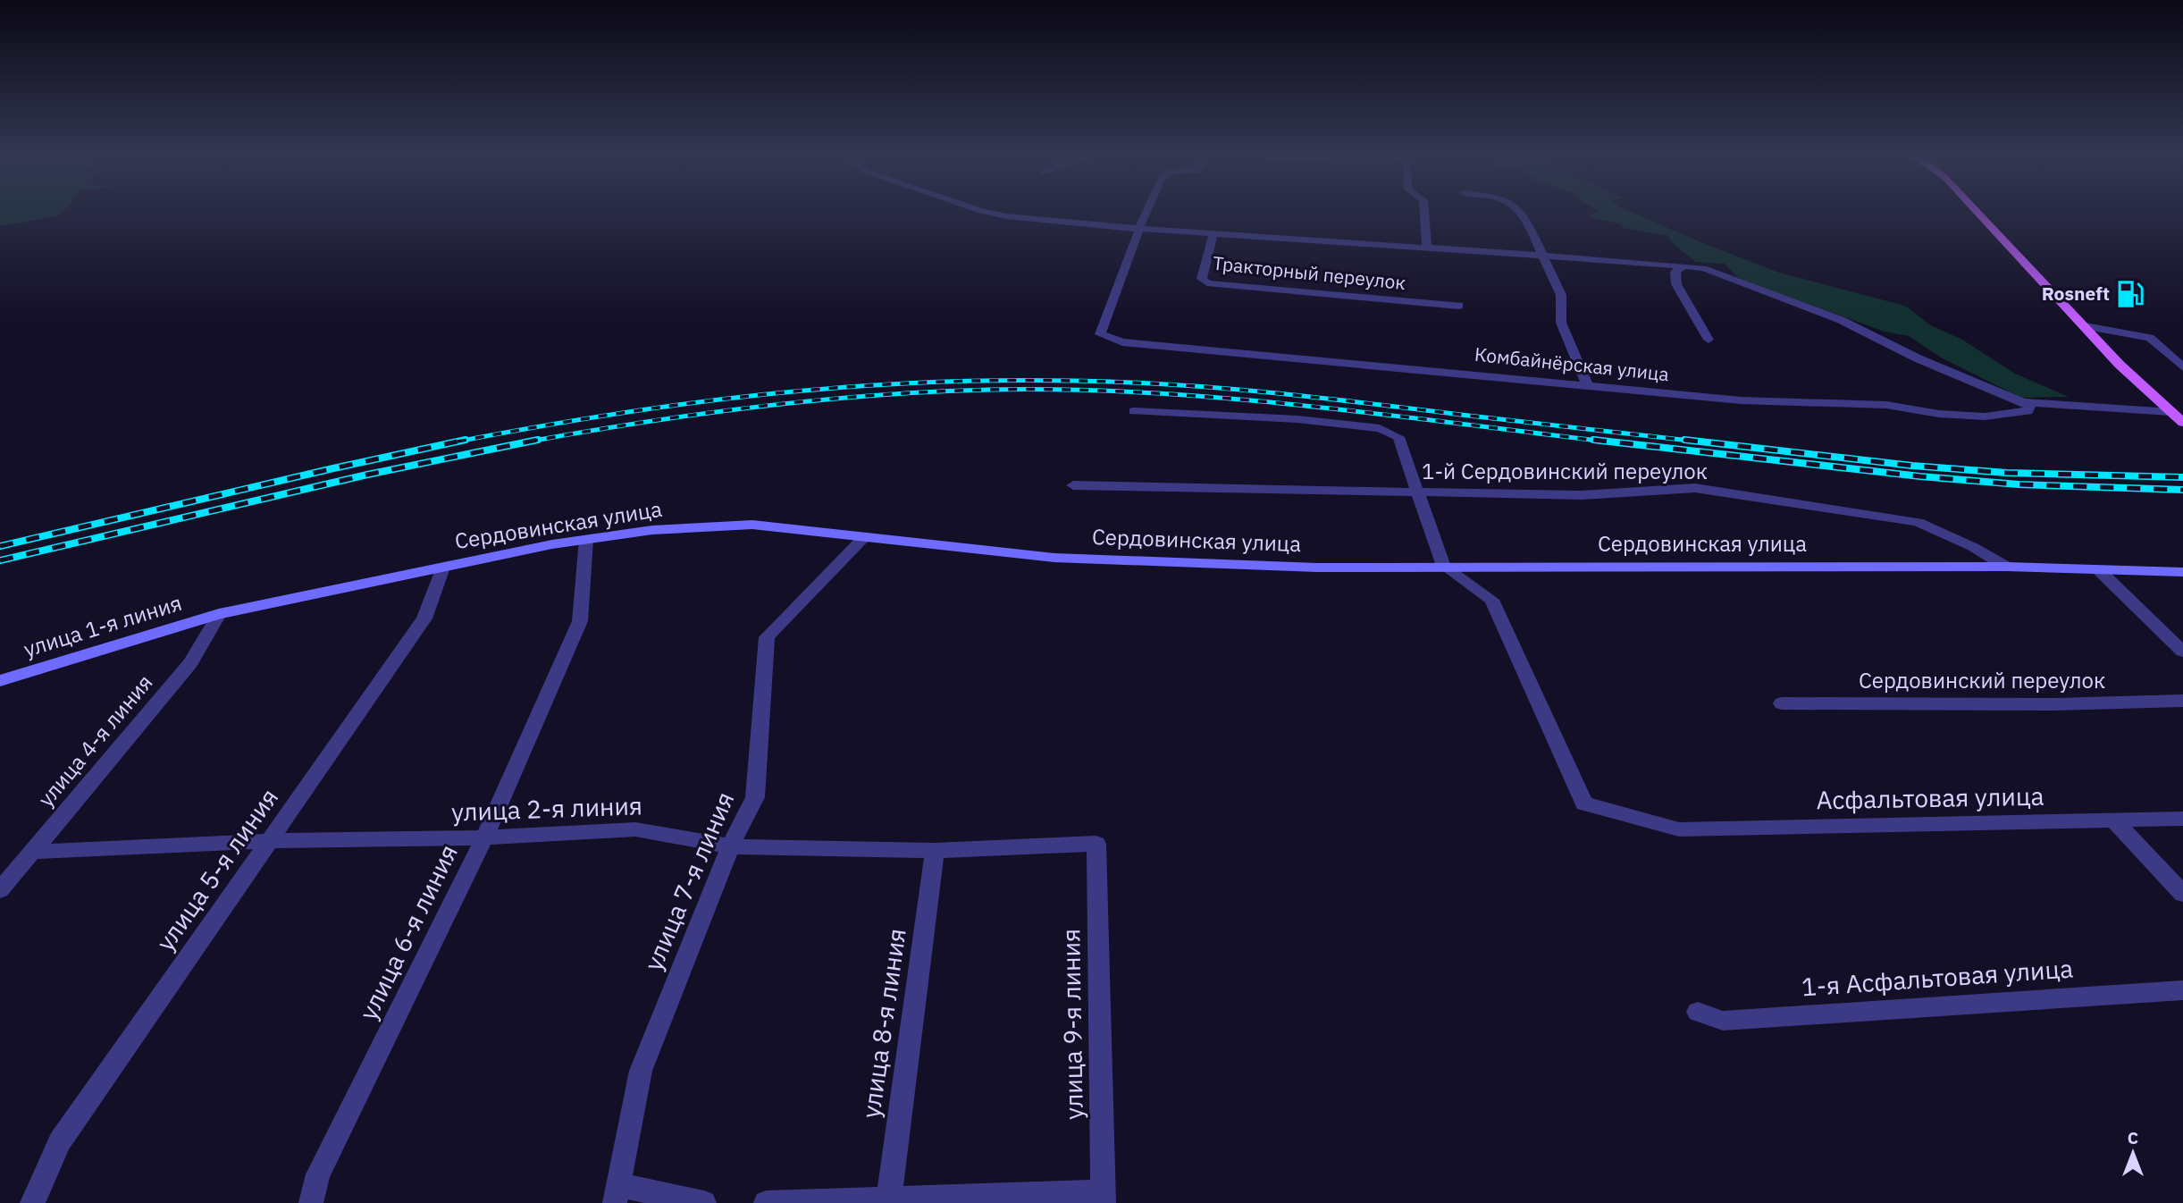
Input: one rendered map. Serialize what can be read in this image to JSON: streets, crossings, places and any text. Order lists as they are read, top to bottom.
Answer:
{
  "streets": {
    "street": [
      "Тракторный переулок",
      "Комбайнёрская улица",
      "1-й Сердовинский переулок",
      "Сердовинская улица",
      "улица 1-я линия",
      "Сердовинский переулок",
      "улица 4-я линия",
      "Асфальтовая улица",
      "улица 2-я линия",
      "улица 5-я линия",
      "улица 7-я линия",
      "улица 6-я линия",
      "1-я Асфальтовая улица",
      "улица 8-я линия",
      "улица 9-я линия"
    ]
  },
  "crossings": [
    ["1-й Сердовинский переулок", "Сердовинская улица"],
    ["Сердовинская улица", "улица 1-я линия"],
    ["Сердовинская улица", "улица 4-я линия"],
    ["Сердовинская улица", "Асфальтовая улица"],
    ["Сердовинская улица", "улица 5-я линия"],
    ["Сердовинская улица", "улица 7-я линия"],
    ["Сердовинская улица", "улица 6-я линия"],
    ["улица 1-я линия", "улица 4-я линия"],
    ["улица 4-я линия", "улица 2-я линия"],
    ["улица 2-я линия", "улица 5-я линия"],
    ["улица 2-я линия", "улица 7-я линия"],
    ["улица 2-я линия", "улица 6-я линия"],
    ["улица 2-я линия", "улица 8-я линия"],
    ["улица 2-я линия", "улица 9-я линия"]
  ],
  "places": {
    "fuel station": ["Rosneft"]
  },
  "north": "top"
}
